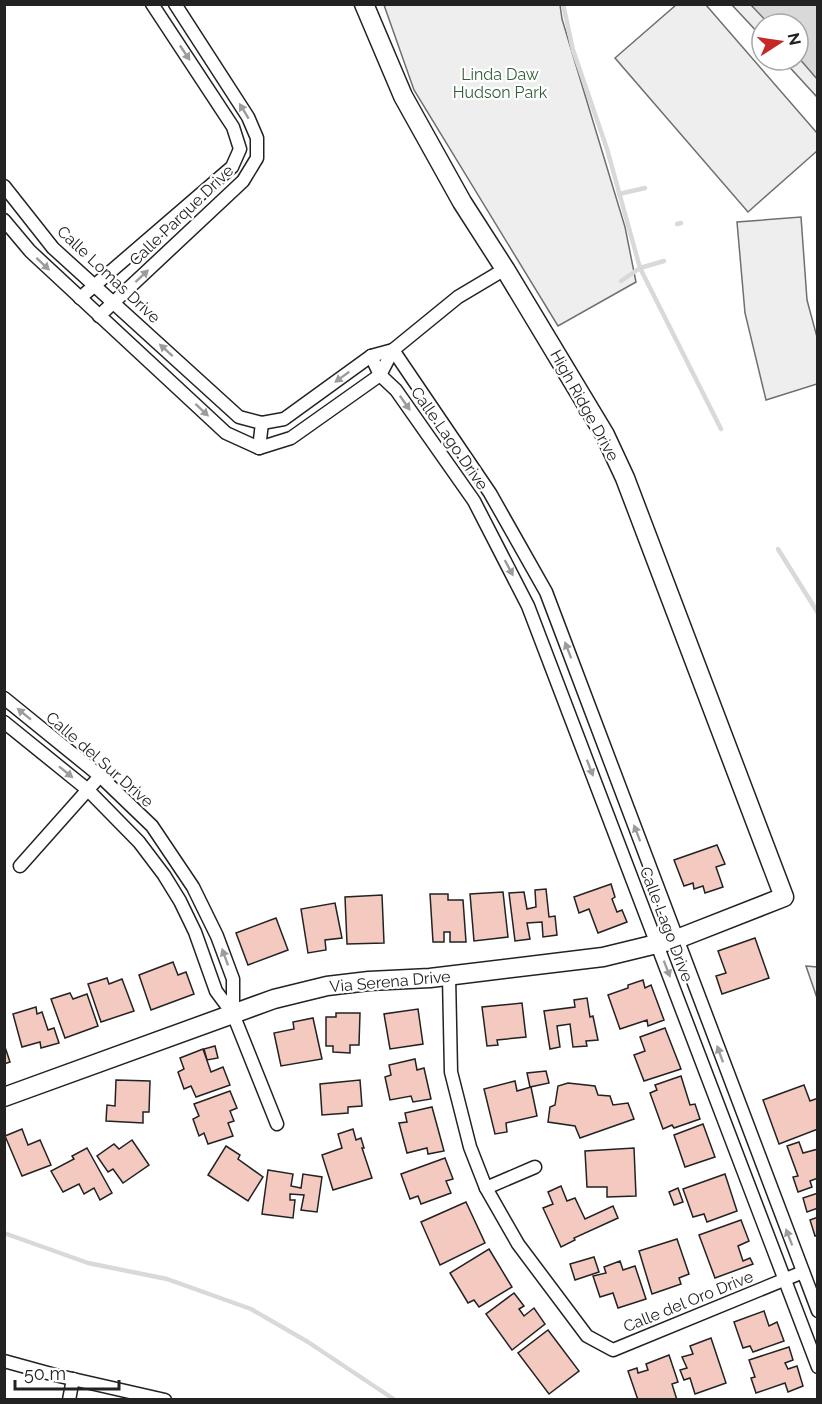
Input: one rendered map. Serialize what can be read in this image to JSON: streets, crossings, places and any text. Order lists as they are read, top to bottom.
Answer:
{
  "streets": {
    "street": [
      "Calle Parque Drive",
      "Calle Lomas Drive",
      "High Ridge Drive",
      "Calle Lago Drive",
      "Calle del Sur Drive",
      "Via Serena Drive",
      "Calle del Oro Drive"
    ]
  },
  "crossings": [
    ["Calle Parque Drive", "Calle Lomas Drive"],
    ["High Ridge Drive", "Via Serena Drive"],
    ["Calle Lago Drive", "Via Serena Drive"],
    ["Calle Lago Drive", "Calle del Oro Drive"],
    ["Calle del Sur Drive", "Via Serena Drive"],
    ["Via Serena Drive", "Calle del Oro Drive"]
  ],
  "parks": ["Linda Daw Hudson Park"],
  "scale_bar": "50 m",
  "north": "right"
}
